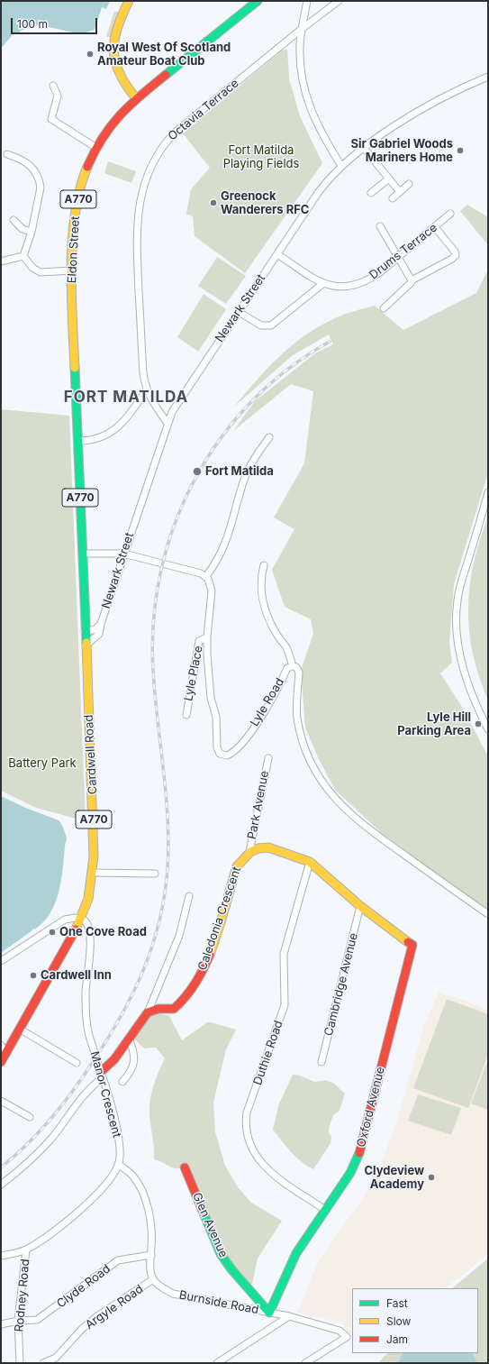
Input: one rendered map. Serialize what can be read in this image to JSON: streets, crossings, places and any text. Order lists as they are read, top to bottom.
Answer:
{
  "streets": {
    "main road": [
      "A770",
      "Eldon Street",
      "Cardwell Road",
      "Caledonia Crescent",
      "Oxford Avenue",
      "Glen Avenue"
    ],
    "street": [
      "Octavia Terrace",
      "Drums Terrace",
      "Newark Street",
      "Lyle Place",
      "Lyle Road",
      "Park Avenue",
      "Cambridge Avenue",
      "Duthie Road",
      "Manor Crescent",
      "Clyde Road",
      "Rodney Road",
      "Burnside Road",
      "Argyle Road"
    ]
  },
  "crossings": [
    ["Octavia Terrace", "Newark Street"],
    ["Eldon Street", "Cardwell Road"],
    ["Drums Terrace", "Newark Street"],
    ["Newark Street", "Cardwell Road"],
    ["Lyle Place", "Lyle Road"],
    ["Cardwell Road", "Manor Crescent"],
    ["Park Avenue", "Caledonia Crescent"],
    ["Cambridge Avenue", "Oxford Avenue"],
    ["Duthie Road", "Oxford Avenue"],
    ["Oxford Avenue", "Glen Avenue"],
    ["Oxford Avenue", "Burnside Road"],
    ["Glen Avenue", "Burnside Road"],
    ["Clyde Road", "Rodney Road"],
    ["Burnside Road", "Argyle Road"]
  ],
  "districts": ["FORT MATILDA"],
  "parks": ["Fort Matilda Playing Fields", "Battery Park"],
  "places": [
    "Royal West Of Scotland Amateur Boat Club",
    "Sir Gabriel Woods Mariners Home",
    "Greenock Wanderers RFC",
    "Fort Matilda",
    "Lyle Hill Parking Area",
    "One Cove Road",
    "Cardwell Inn",
    "Clydeview Academy"
  ],
  "legend": ["Fast", "Slow", "Jam"],
  "scale_bar": "100 m"
}
